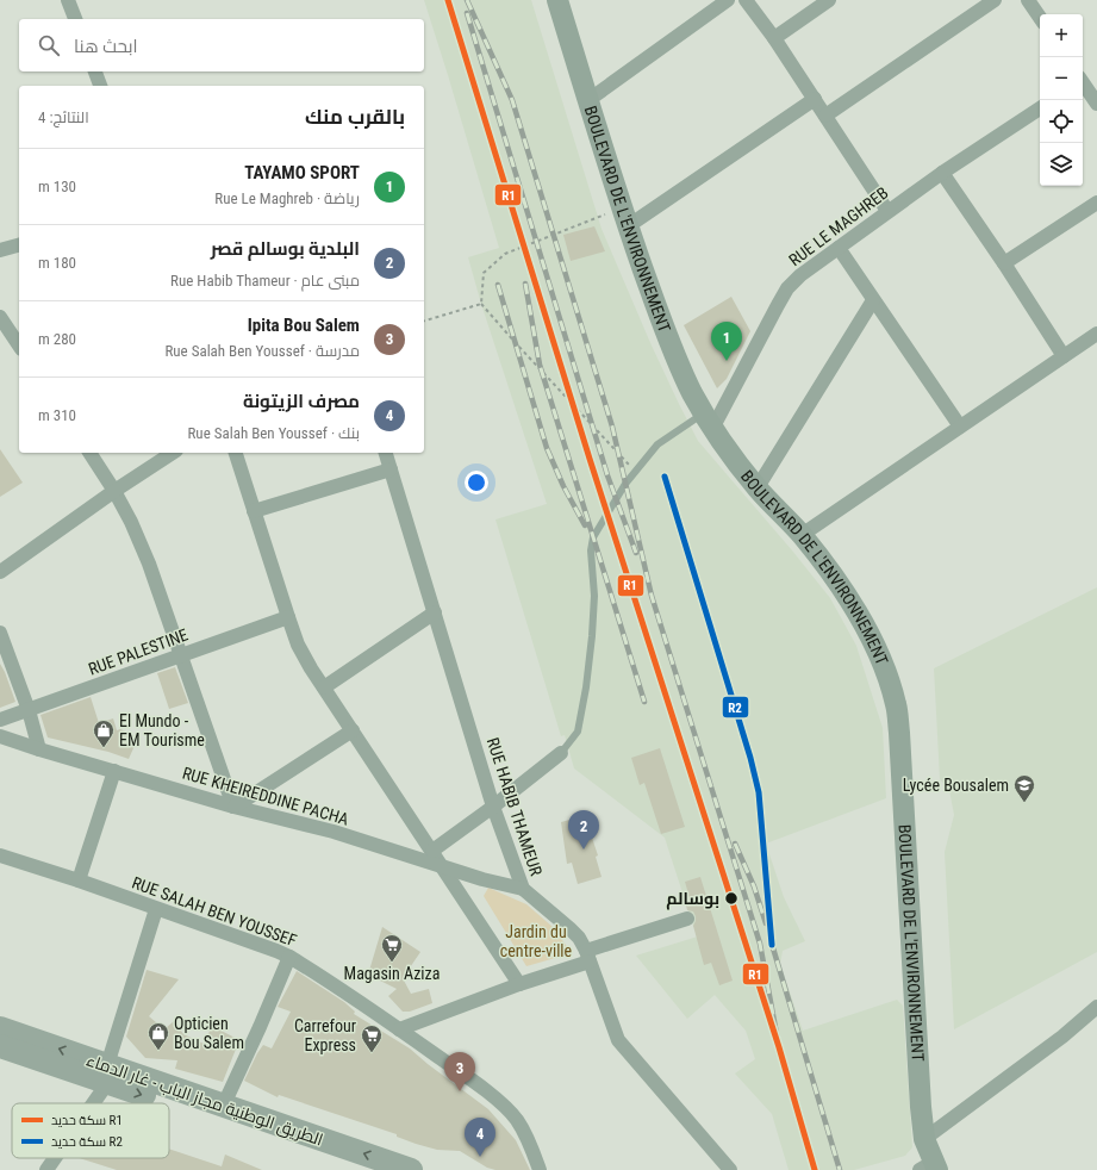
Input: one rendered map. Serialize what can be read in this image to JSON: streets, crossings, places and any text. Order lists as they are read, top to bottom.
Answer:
{
  "streets": {
    "main road": ["الطريق الوطنية مجاز الباب - غار الدماء"],
    "street": [
      "BOULEVARD DE L'ENVIRONNEMENT",
      "RUE LE MAGHREB",
      "RUE PALESTINE",
      "RUE KHEIREDDINE PACHA",
      "RUE HABIB THAMEUR",
      "RUE SALAH BEN YOUSSEF"
    ]
  },
  "crossings": [
    ["BOULEVARD DE L'ENVIRONNEMENT", "RUE LE MAGHREB"],
    ["RUE KHEIREDDINE PACHA", "RUE HABIB THAMEUR"]
  ],
  "parks": ["Jardin du centre-ville"],
  "places": {
    "shop": ["El Mundo - EM Tourisme", "Opticien Bou Salem"],
    "school or university": ["Lycée Bousalem"],
    "other": ["بوسالم"],
    "supermarket": ["Magasin Aziza", "Carrefour Express"]
  },
  "lines": ["rail line R1", "rail line R2"],
  "legend": ["سكة حديد R1", "سكة حديد R2"],
  "page": {
    "map_buttons": ["+", "−"],
    "search": "ابحث هنا",
    "heading": ["بالقرب منك", "النتائج: 4"],
    "list": [
      {
        "mark": "1",
        "name": "TAYAMO SPORT",
        "note": "رياضة · Rue Le Maghreb",
        "value": "130 m"
      },
      {
        "mark": "2",
        "name": "البلدية بوسالم قصر",
        "note": "مبنى عام · Rue Habib Thameur",
        "value": "180 m"
      },
      {
        "mark": "3",
        "name": "Ipita Bou Salem",
        "note": "مدرسة · Rue Salah Ben Youssef",
        "value": "280 m"
      },
      {
        "mark": "4",
        "name": "مصرف الزيتونة",
        "note": "بنك · Rue Salah Ben Youssef",
        "value": "310 m"
      }
    ],
    "pins": [
      "1",
      "2",
      "3",
      "4"
    ]
  }
}
